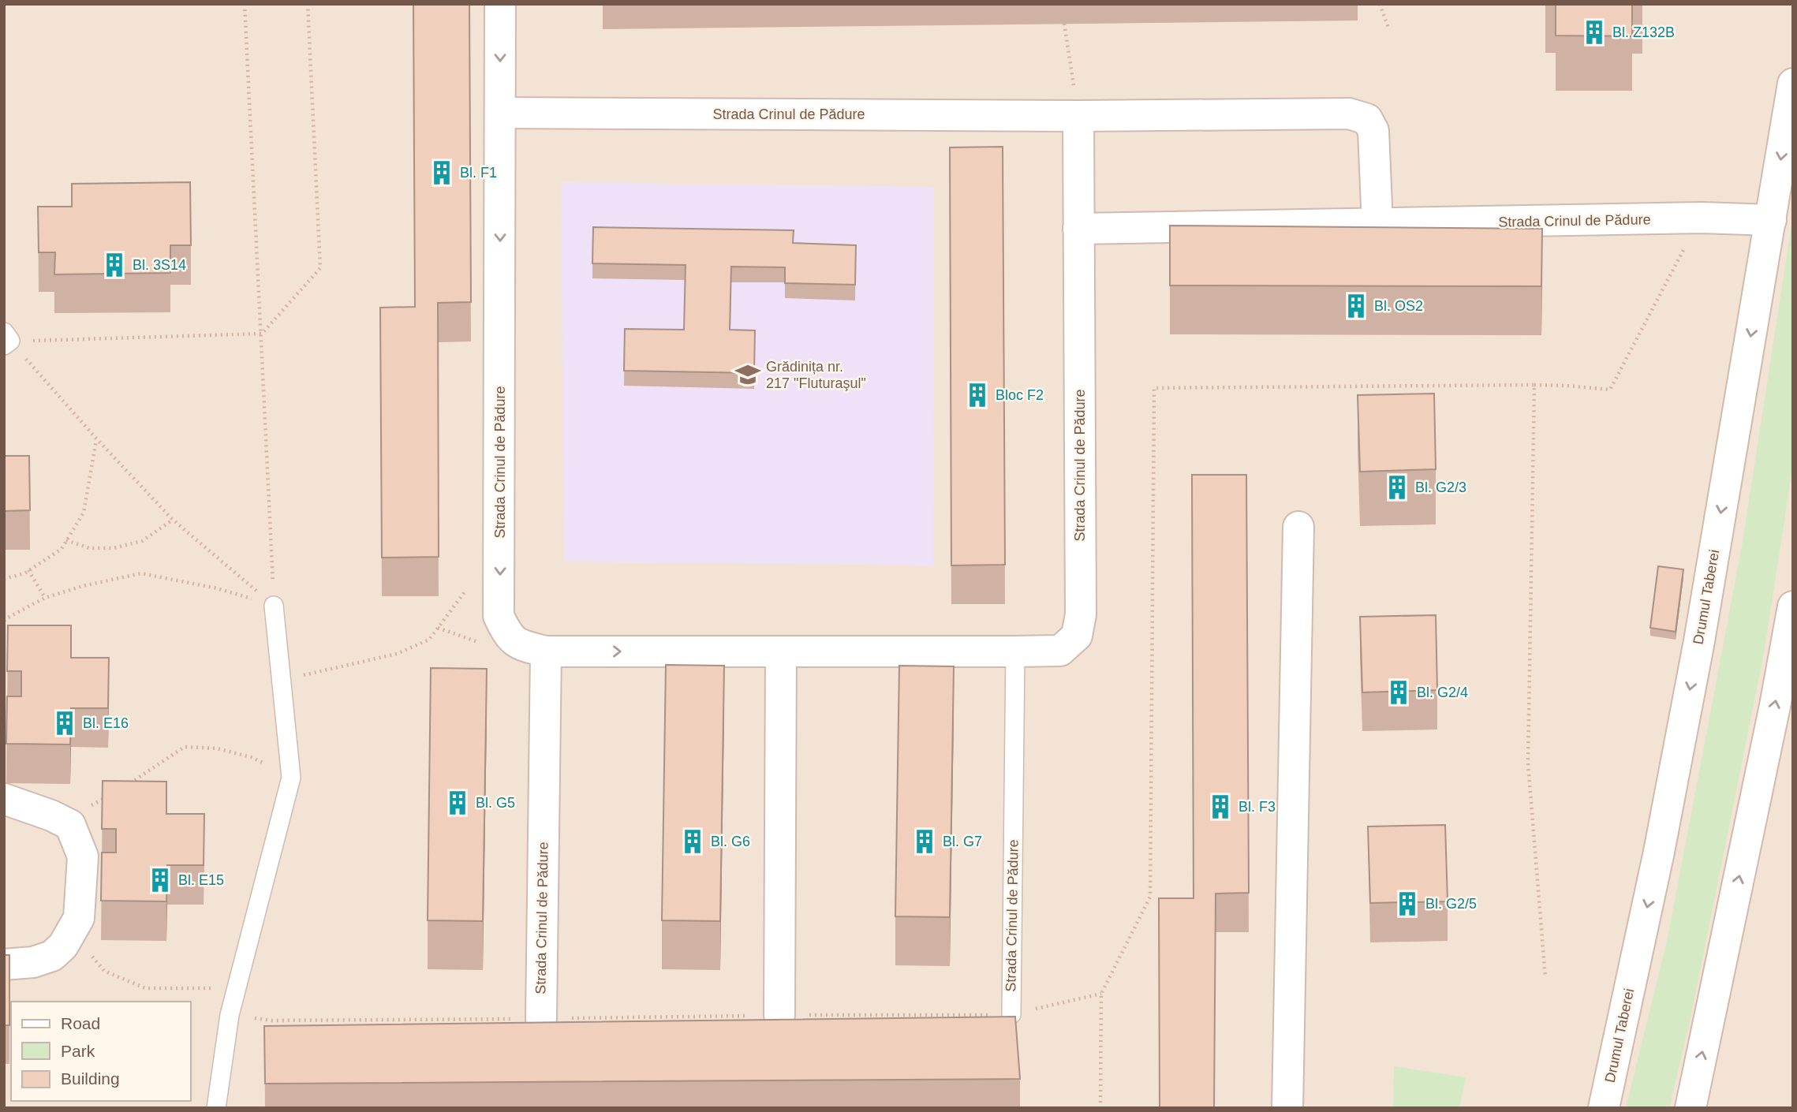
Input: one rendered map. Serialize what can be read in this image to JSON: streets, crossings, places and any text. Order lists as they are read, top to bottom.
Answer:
{
  "streets": {
    "street": ["Strada Crinul de Pădure", "Drumul Taberei"]
  },
  "crossings": [
    ["Strada Crinul de Pădure", "Drumul Taberei"]
  ],
  "places": {
    "building": [
      "Bl. Z132B",
      "Bl. F1",
      "Bl. 3S14",
      "Bl. OS2",
      "Bloc F2",
      "Bl. G2/3",
      "Bl. G2/4",
      "Bl. E16",
      "Bl. G5",
      "Bl. F3",
      "Bl. G6",
      "Bl. G7",
      "Bl. E15",
      "Bl. G2/5"
    ],
    "school or university": ["Grădinița nr. 217 \"Fluturaşul\""]
  },
  "legend": ["Road", "Park", "Building"]
}
